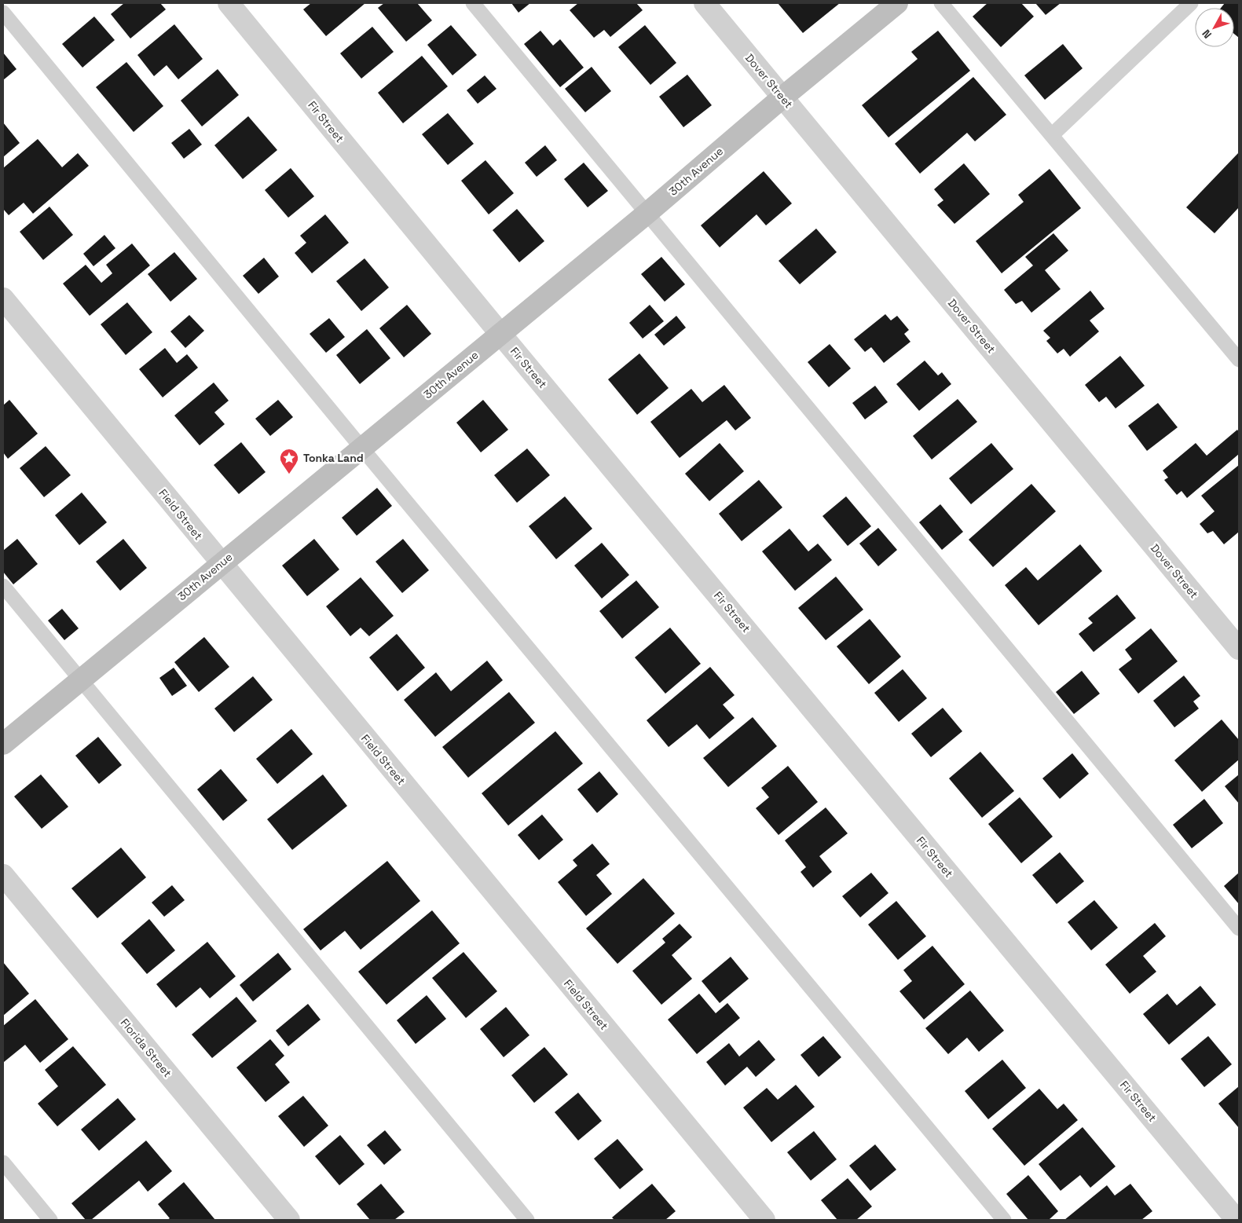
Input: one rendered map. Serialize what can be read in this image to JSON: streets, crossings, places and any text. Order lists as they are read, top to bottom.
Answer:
{
  "streets": {
    "street": [
      "Dover Street",
      "Fir Street",
      "30th Avenue",
      "Field Street",
      "Florida Street"
    ]
  },
  "crossings": [
    ["Dover Street", "30th Avenue"],
    ["Fir Street", "30th Avenue"],
    ["30th Avenue", "Field Street"]
  ],
  "places": {
    "place": ["Tonka Land"]
  },
  "north": "bottom left"
}
